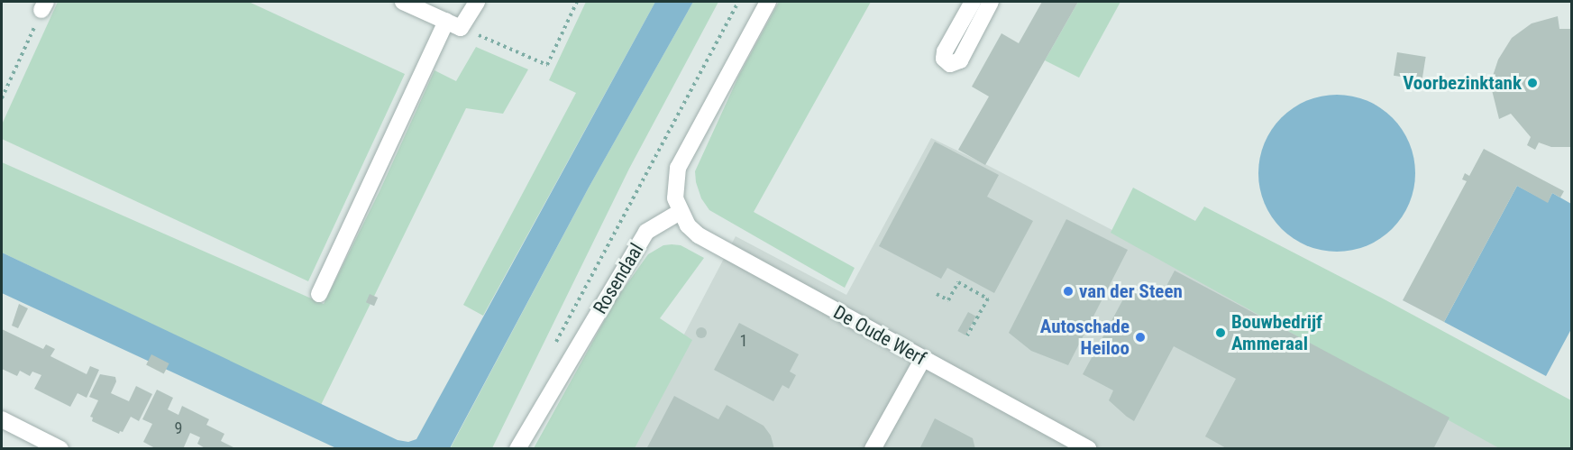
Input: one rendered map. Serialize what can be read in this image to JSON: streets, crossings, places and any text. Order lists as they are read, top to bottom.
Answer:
{
  "streets": {
    "street": ["Rosendaal", "De Oude Werf"]
  },
  "crossings": [
    ["Rosendaal", "De Oude Werf"]
  ],
  "places": [
    "Voorbezinktank",
    "van der Steen",
    "Bouwbedrijf Ammeraal",
    "Autoschade Heiloo"
  ],
  "house_numbers": ["1", "9"]
}
